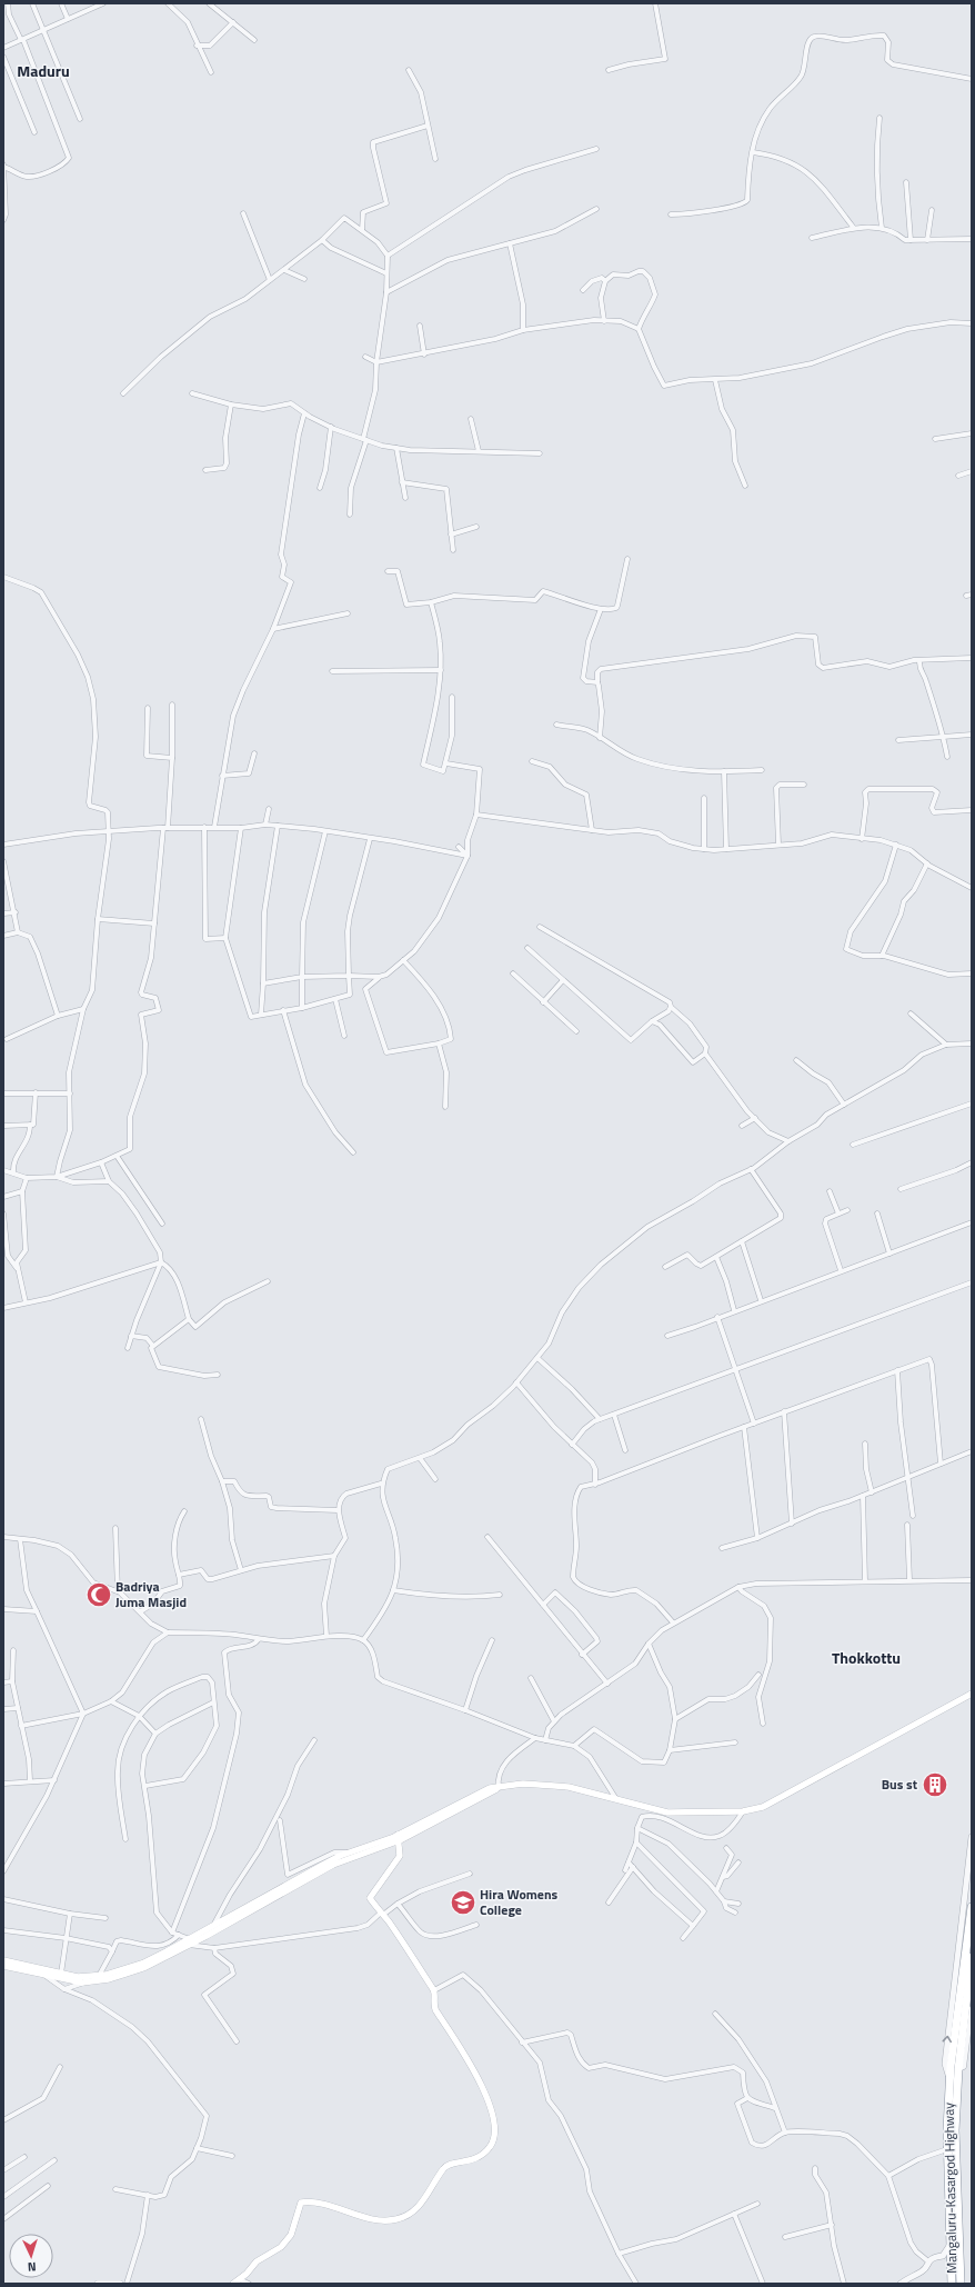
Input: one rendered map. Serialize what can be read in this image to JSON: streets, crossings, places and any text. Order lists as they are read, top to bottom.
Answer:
{
  "streets": {
    "highway": ["Mangaluru-Kasargod Highway"]
  },
  "districts": ["Maduru", "Thokkottu"],
  "places": {
    "mosque": ["Badriya Juma Masjid"],
    "building": ["Bus st"],
    "school or university": ["Hira Womens College"]
  },
  "north": "bottom"
}
